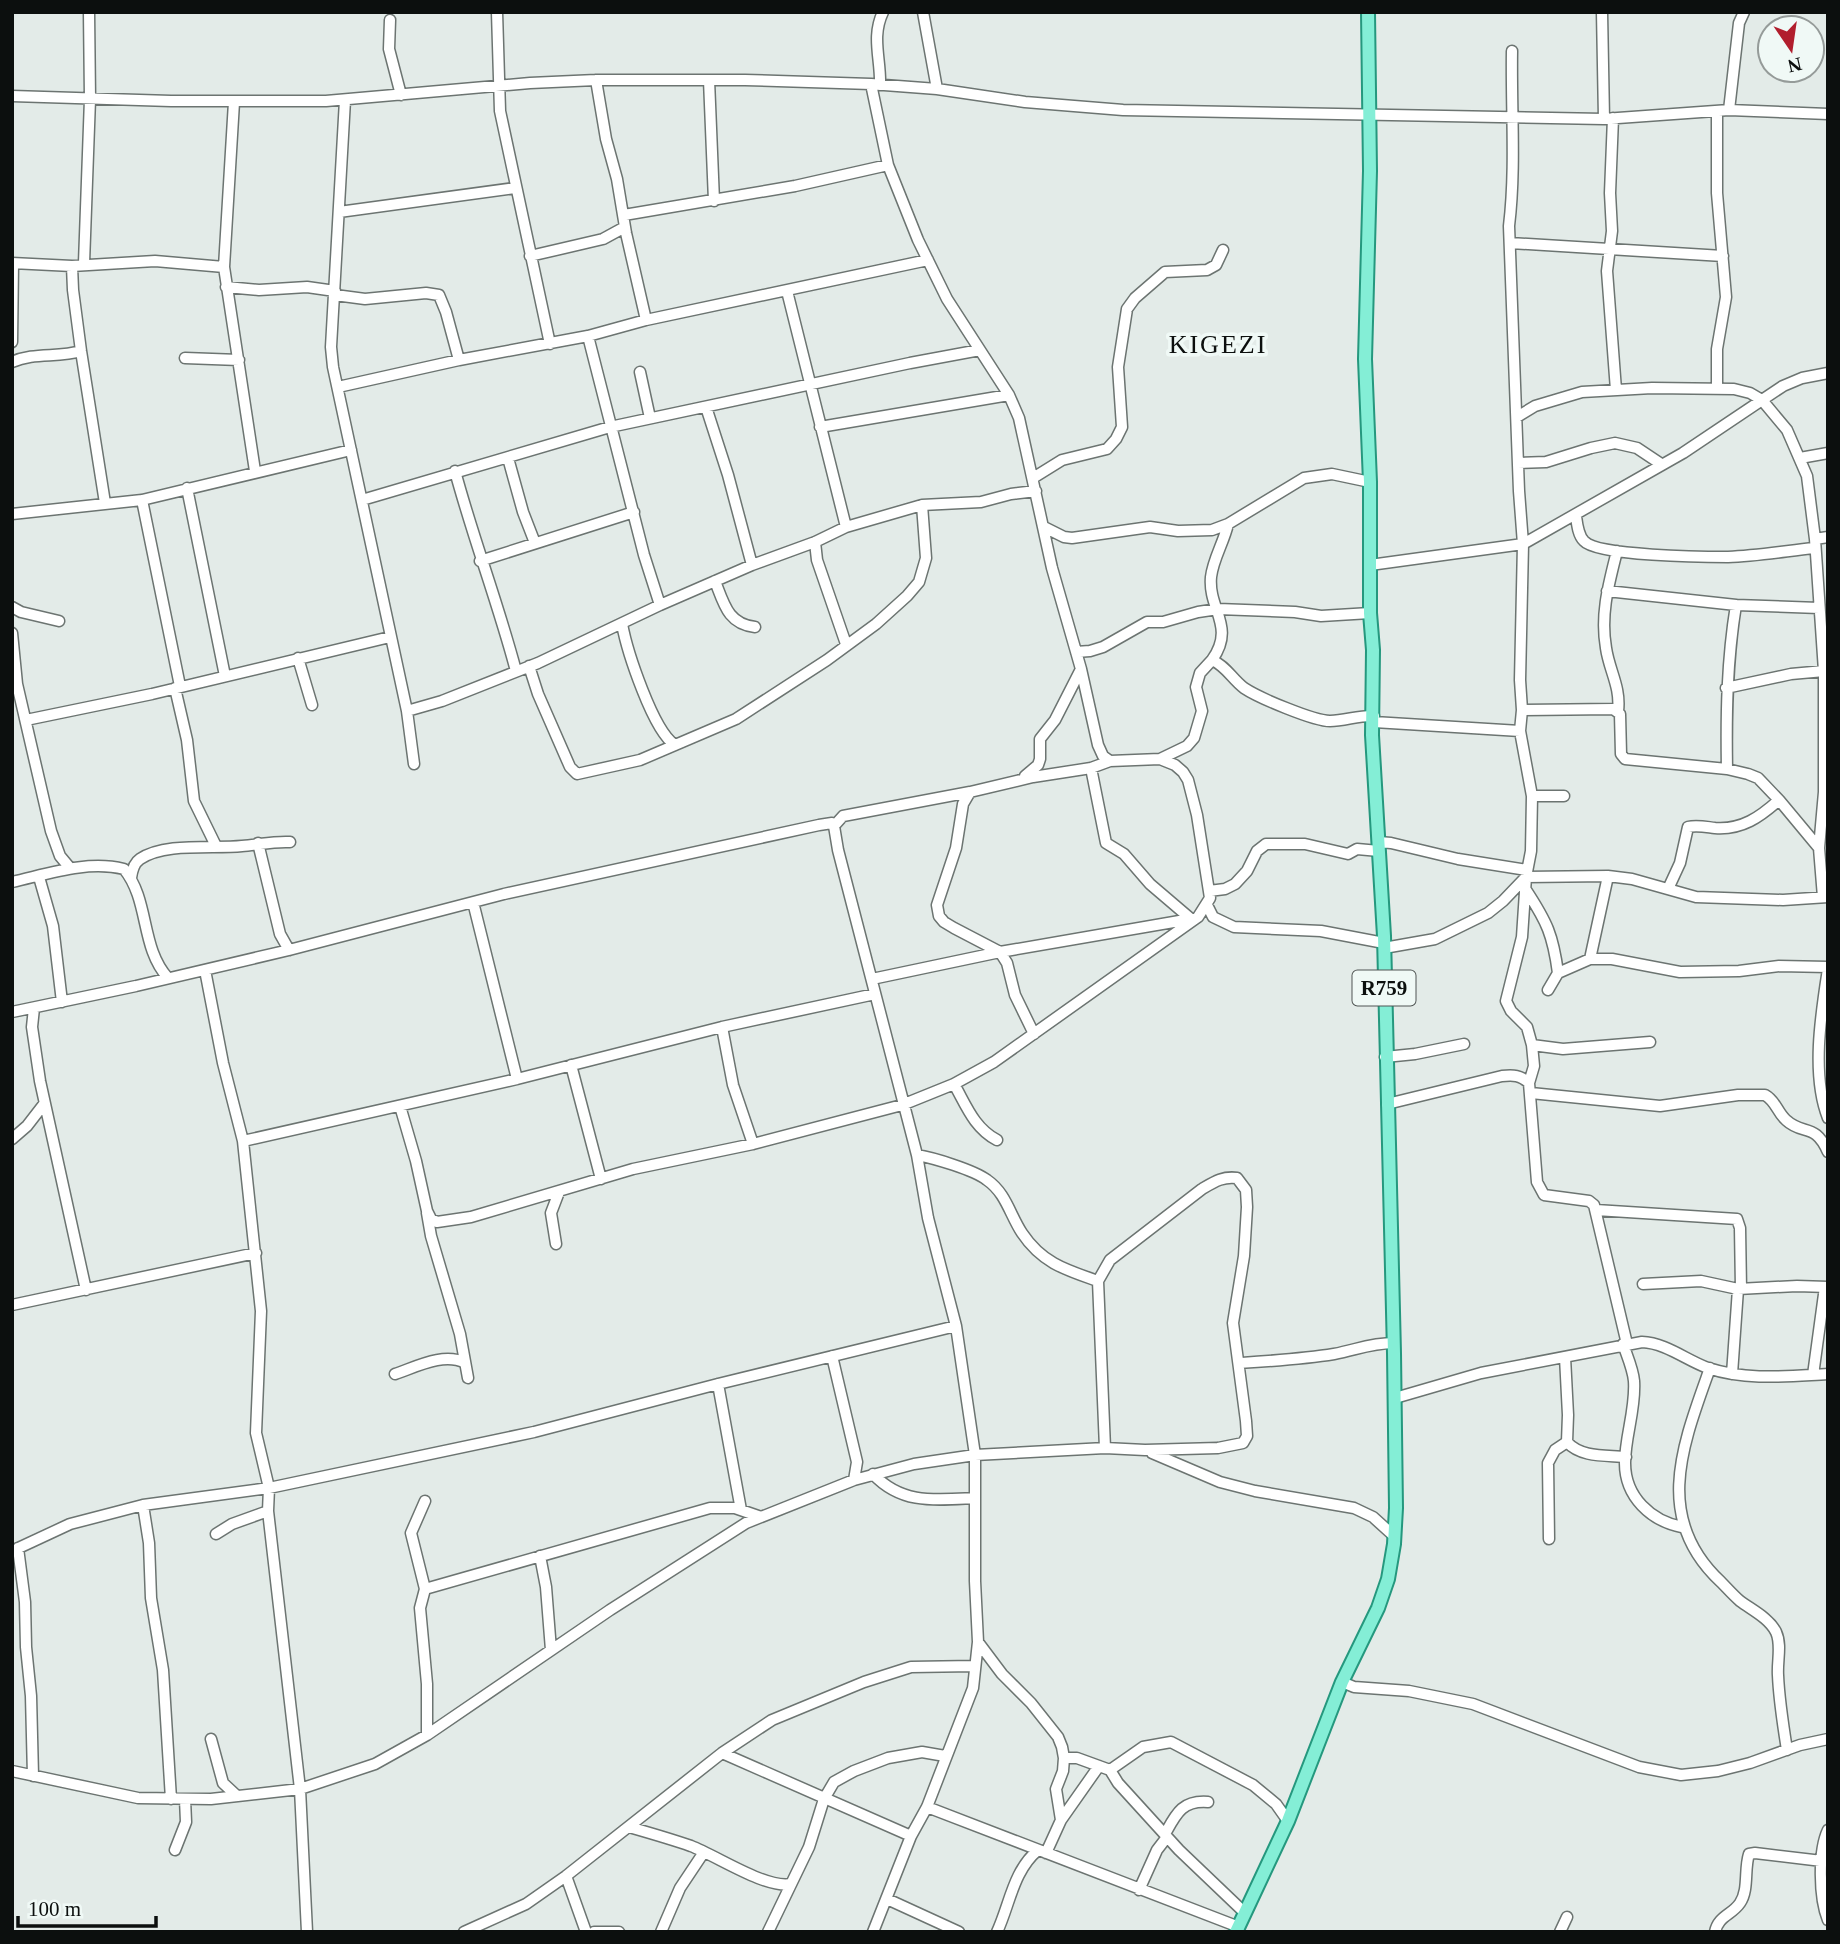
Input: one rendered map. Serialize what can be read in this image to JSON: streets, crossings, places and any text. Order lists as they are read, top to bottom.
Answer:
{
  "streets": {
    "main road": ["R759"]
  },
  "districts": ["KIGEZI"],
  "scale_bar": "100 m",
  "north": "bottom"
}
